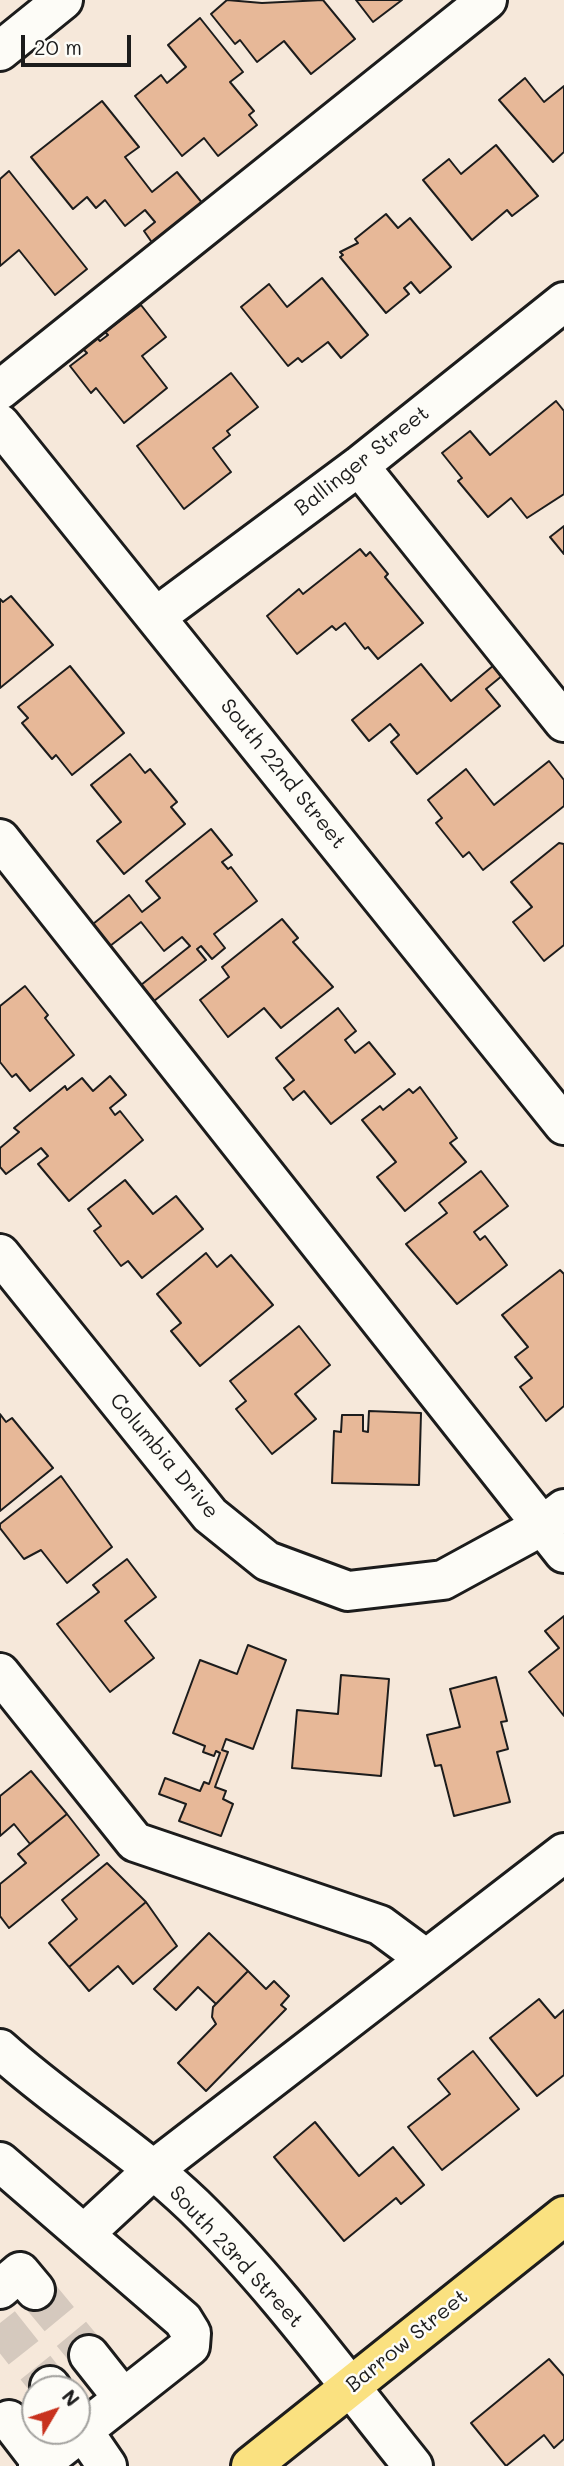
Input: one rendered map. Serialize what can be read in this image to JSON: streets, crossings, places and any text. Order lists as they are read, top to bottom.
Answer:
{
  "streets": {
    "main road": ["Barrow Street"],
    "street": [
      "Ballinger Street",
      "South 22nd Street",
      "Columbia Drive",
      "South 23rd Street"
    ]
  },
  "crossings": [
    ["Ballinger Street", "South 22nd Street"],
    ["South 23rd Street", "Barrow Street"]
  ],
  "scale_bar": "20 m",
  "north": "top right"
}
